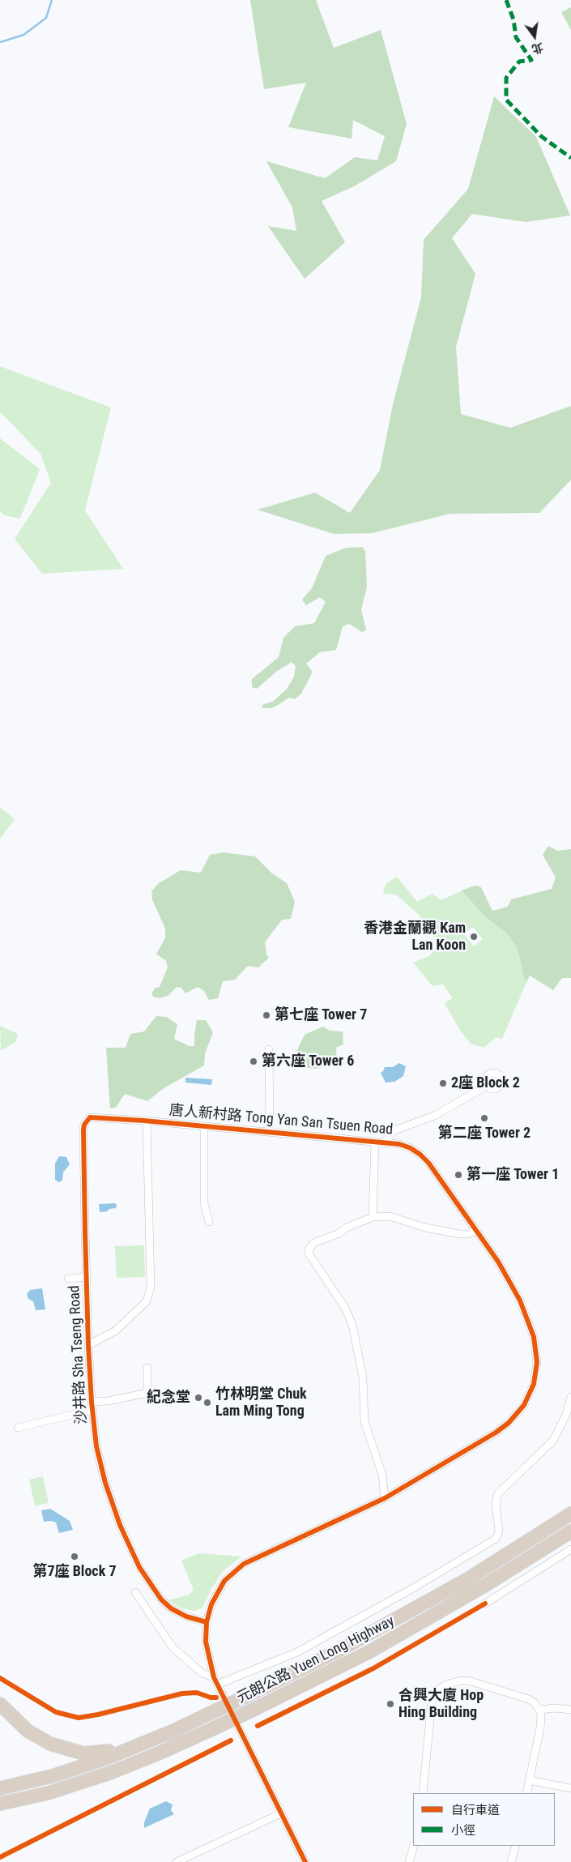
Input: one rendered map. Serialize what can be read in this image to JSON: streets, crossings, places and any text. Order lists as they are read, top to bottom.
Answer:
{
  "streets": {
    "highway": ["元朗公路 Yuen Long Highway"],
    "street": ["唐人新村路 Tong Yan San Tsuen Road", "沙井路 Sha Tseng Road"]
  },
  "crossings": [
    ["唐人新村路 Tong Yan San Tsuen Road", "沙井路 Sha Tseng Road"]
  ],
  "places": [
    "香港金蘭觀 Kam Lan Koon",
    "第七座 Tower 7",
    "第六座 Tower 6",
    "2座 Block 2",
    "第二座 Tower 2",
    "第一座 Tower 1",
    "紀念堂",
    "竹林明堂 Chuk Lam Ming Tong",
    "第7座 Block 7",
    "合興大廈 Hop Hing Building"
  ],
  "legend": ["自行車道", "小徑"],
  "north": "bottom"
}
